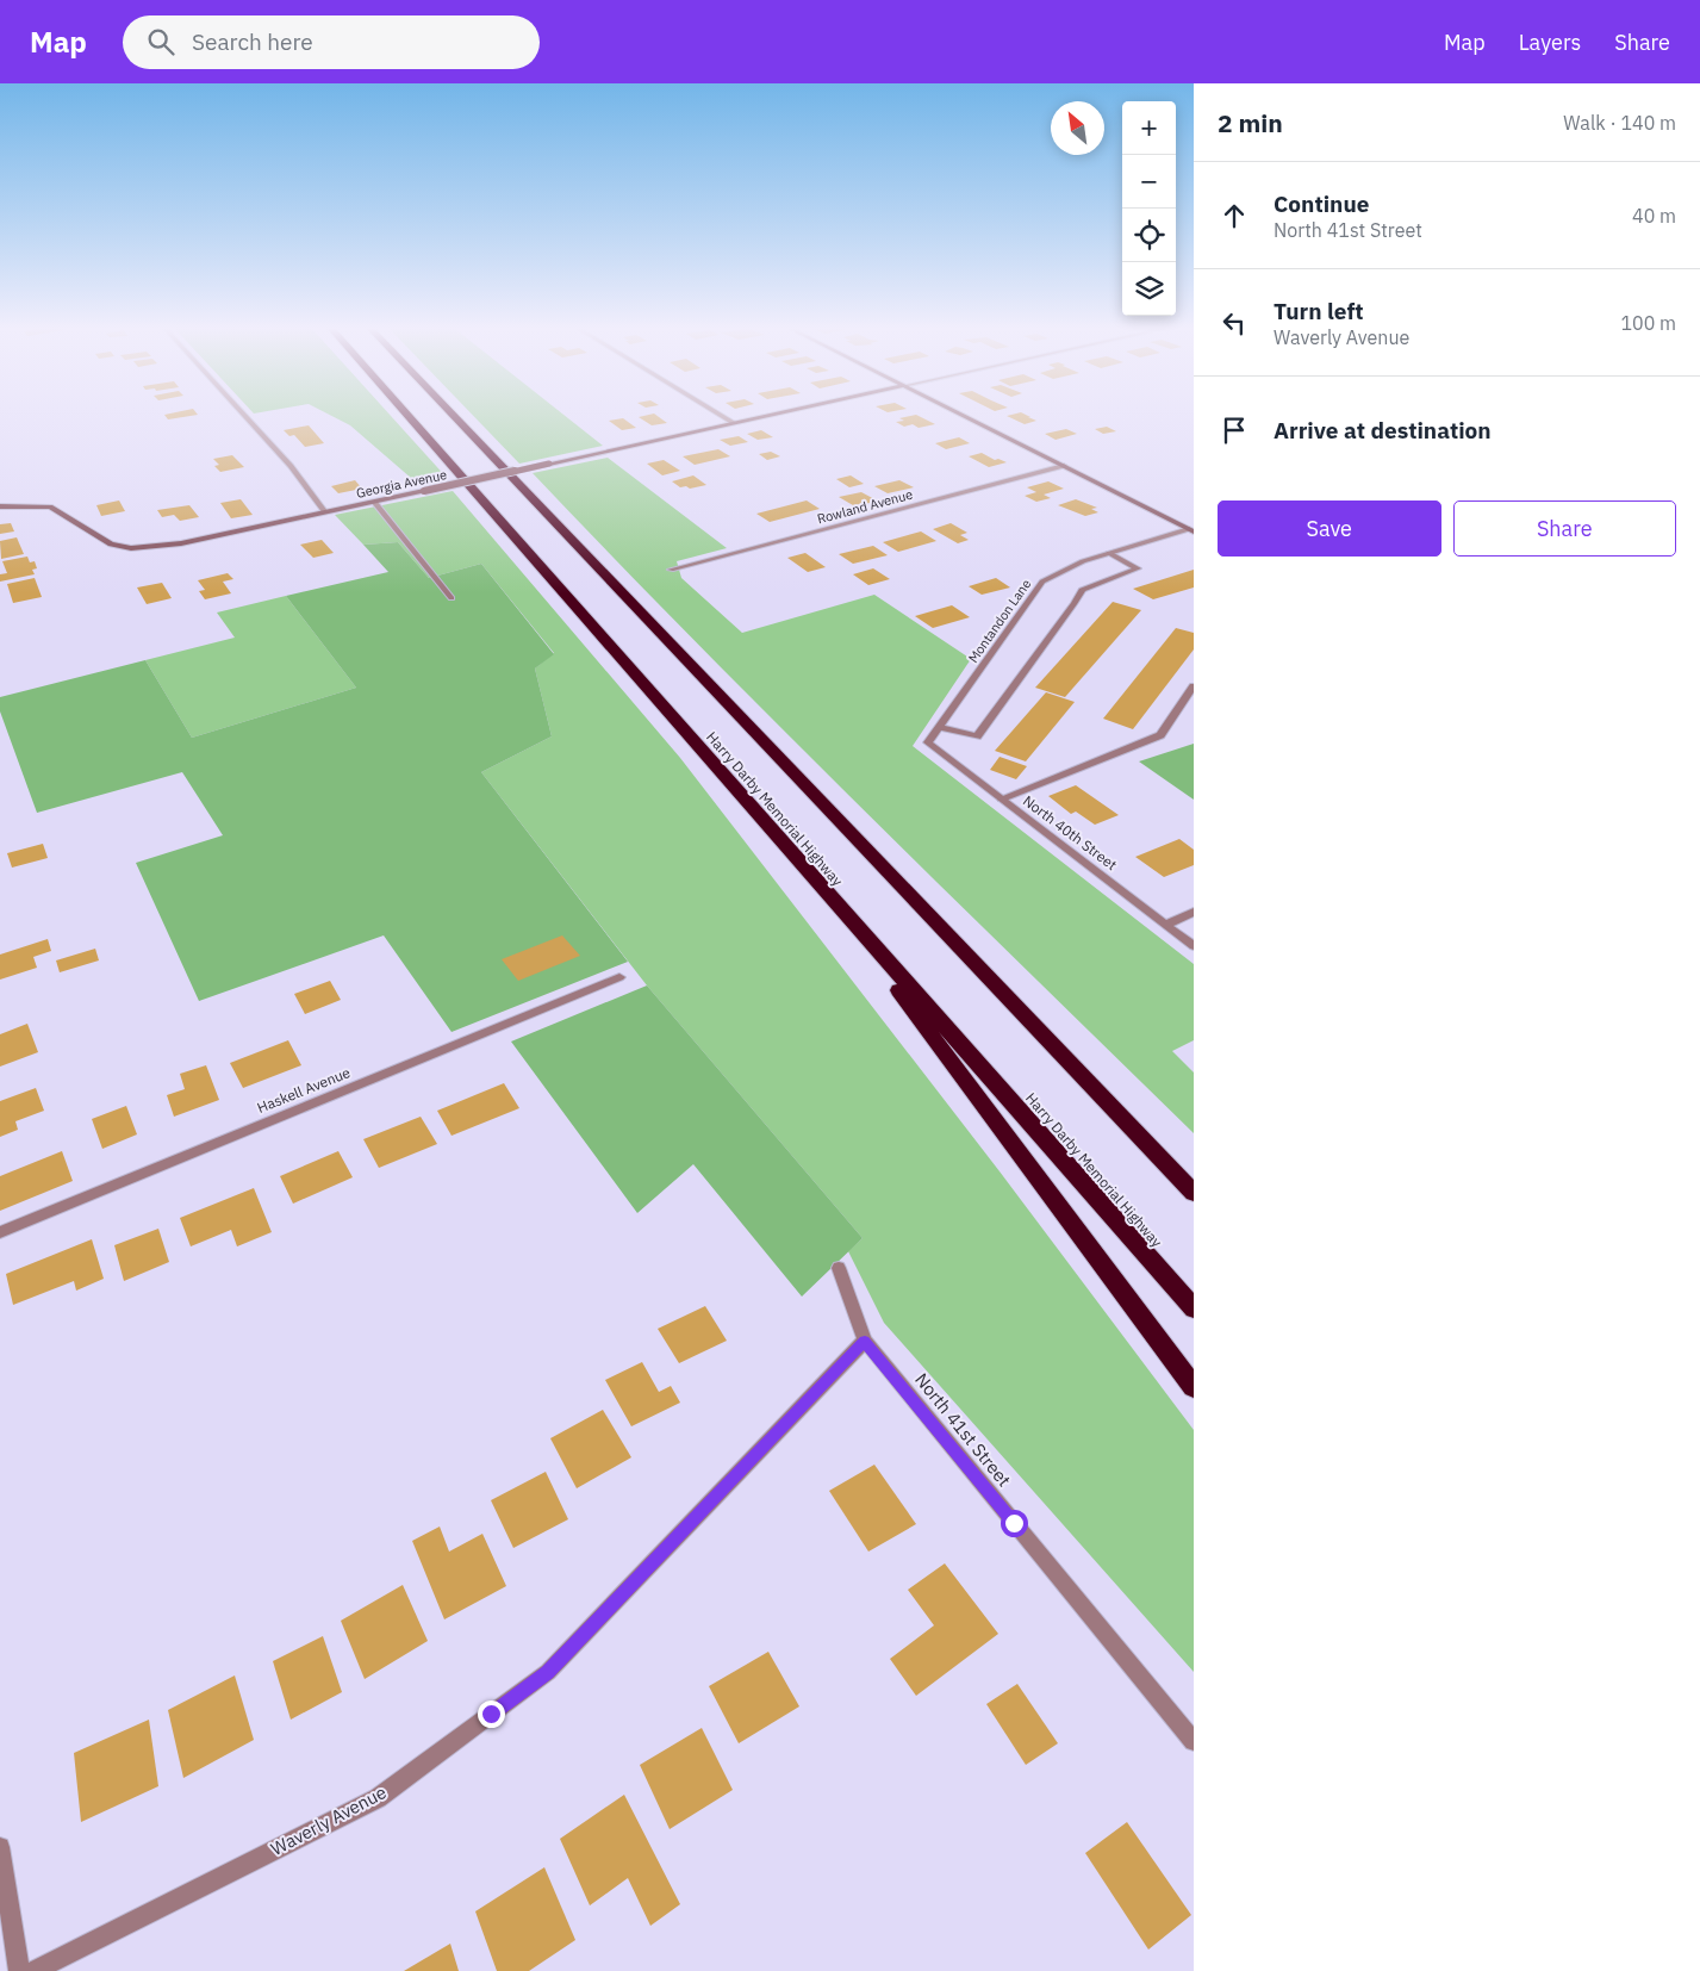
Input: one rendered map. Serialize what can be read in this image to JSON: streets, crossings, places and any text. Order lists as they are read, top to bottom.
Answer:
{
  "streets": {
    "highway": ["Harry Darby Memorial Highway"],
    "street": [
      "Georgia Avenue",
      "Rowland Avenue",
      "Montandon Lane",
      "North 40th Street",
      "Haskell Avenue",
      "North 41st Street",
      "Waverly Avenue"
    ]
  },
  "crossings": [
    ["Montandon Lane", "North 40th Street"],
    ["North 41st Street", "Waverly Avenue"]
  ],
  "north": "top left",
  "page": {
    "header": "Map",
    "search": "Search here",
    "nav": ["Map", "Layers", "Share"],
    "heading": ["2 min", "Walk · 140 m"],
    "map_buttons": ["+", "−"],
    "list": [
      ["Continue", "North 41st Street", "40 m"],
      ["Turn left", "Waverly Avenue", "100 m"],
      "Arrive at destination"
    ],
    "buttons": ["Save", "Share"]
  }
}
